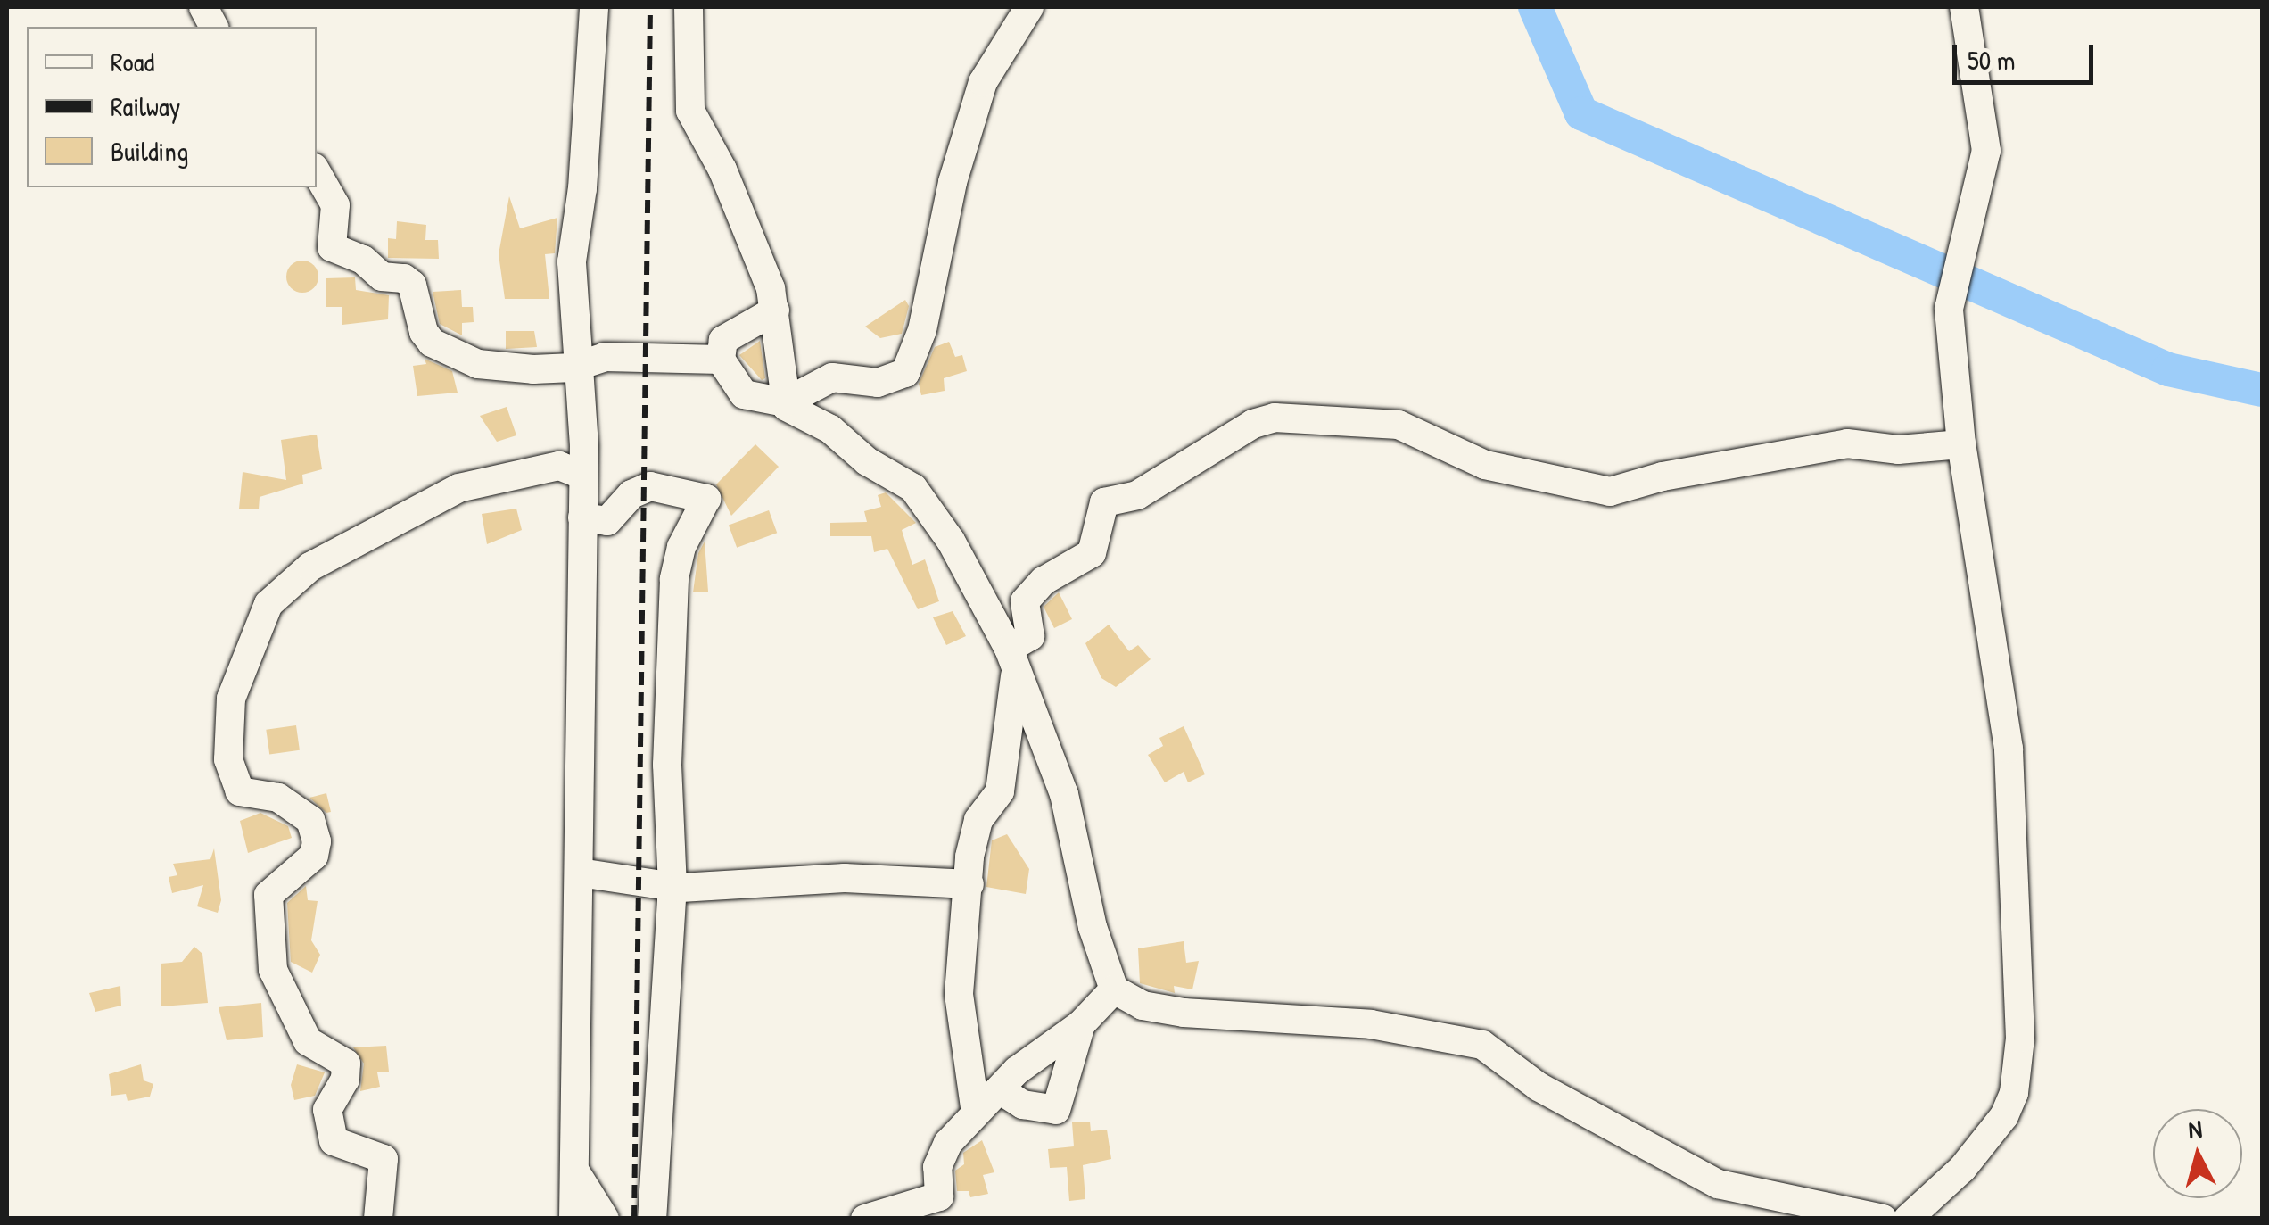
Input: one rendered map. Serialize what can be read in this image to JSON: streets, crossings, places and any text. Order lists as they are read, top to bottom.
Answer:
{
  "legend": ["Road", "Railway", "Building"],
  "scale_bar": "50 m",
  "north": "top"
}
